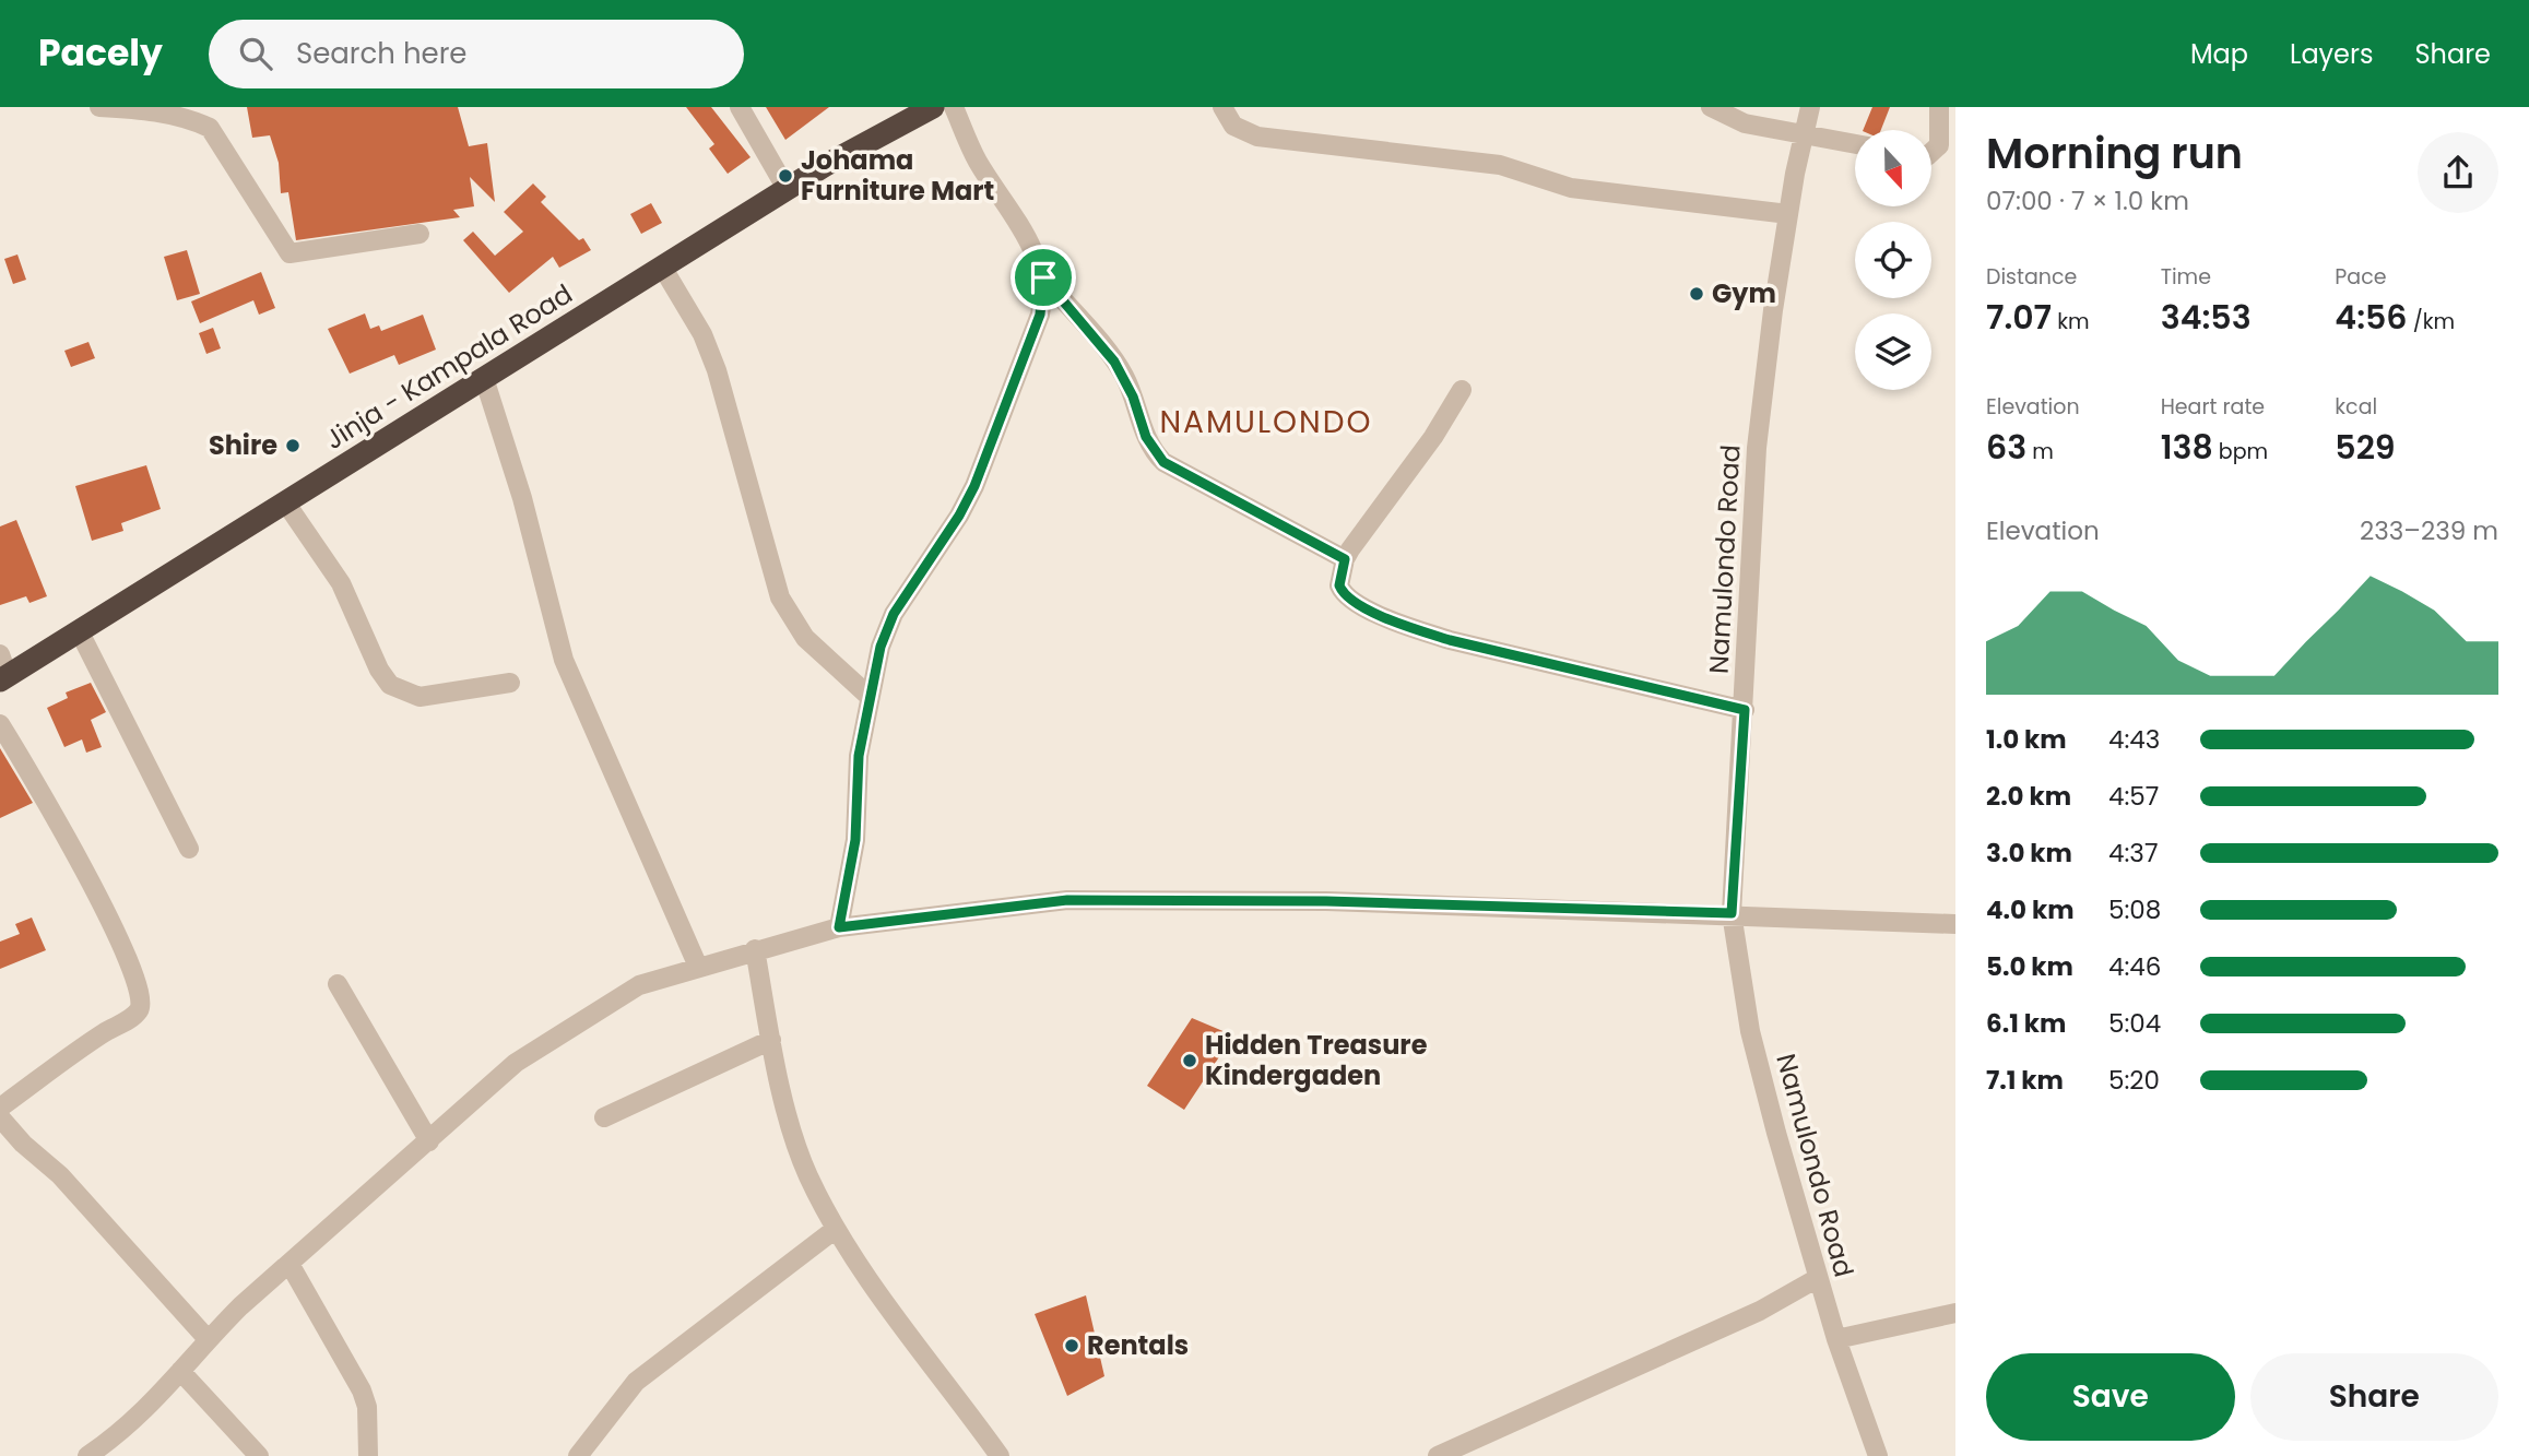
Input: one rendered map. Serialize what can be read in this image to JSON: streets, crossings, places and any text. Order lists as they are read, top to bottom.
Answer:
{
  "streets": {
    "highway": ["Jinja - Kampala Road"],
    "street": ["Namulondo Road"]
  },
  "districts": ["NAMULONDO"],
  "places": [
    "Johama Furniture Mart",
    "Gym",
    "Shire",
    "Hidden Treasure Kindergaden",
    "Rentals"
  ],
  "north": "bottom",
  "page": {
    "header": "Pacely",
    "search": "Search here",
    "nav": ["Map", "Layers", "Share"],
    "heading": ["Morning run", "07:00 · 7 × 1.0 km"],
    "stats": [
      ["Distance", "7.07 km"],
      ["Time", "34:53"],
      ["Pace", "4:56 /km"],
      ["Elevation", "63 m"],
      ["Heart rate", "138 bpm"],
      ["kcal", "529"]
    ],
    "chart": ["Elevation", "233–239 m"],
    "list": [
      {
        "name": "1.0 km",
        "note": "4:43"
      },
      {
        "name": "2.0 km",
        "note": "4:57"
      },
      {
        "name": "3.0 km",
        "note": "4:37"
      },
      {
        "name": "4.0 km",
        "note": "5:08"
      },
      {
        "name": "5.0 km",
        "note": "4:46"
      },
      {
        "name": "6.1 km",
        "note": "5:04"
      },
      {
        "name": "7.1 km",
        "note": "5:20"
      }
    ],
    "buttons": ["Save", "Share"]
  }
}
